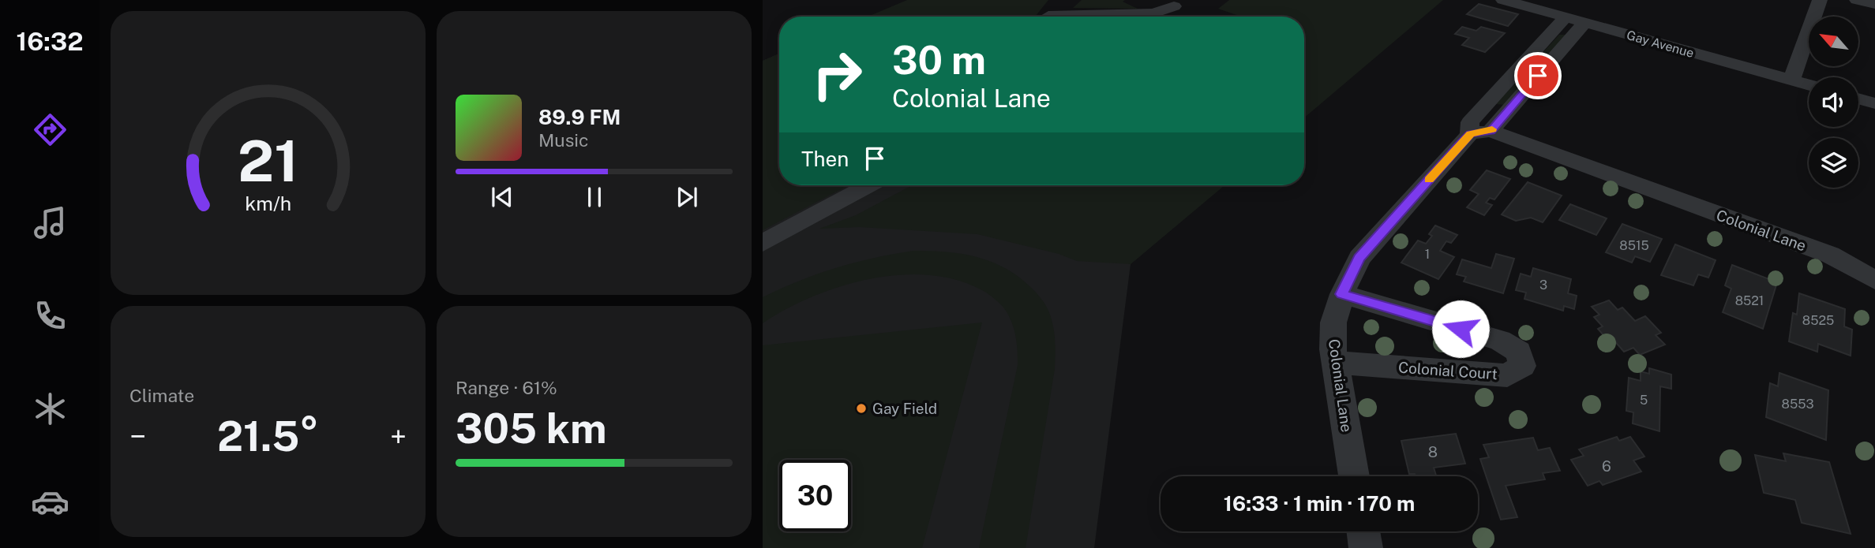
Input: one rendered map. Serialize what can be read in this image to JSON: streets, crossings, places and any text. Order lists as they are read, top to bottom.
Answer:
{
  "streets": {
    "street": ["Gay Avenue", "Colonial Lane", "Colonial Court"]
  },
  "crossings": [
    ["Gay Avenue", "Colonial Lane"],
    ["Colonial Lane", "Colonial Court"]
  ],
  "places": ["Gay Field"],
  "house_numbers": [
    "8515",
    "1",
    "3",
    "8521",
    "8525",
    "5",
    "8553",
    "8",
    "6"
  ],
  "north": "top left",
  "page": {
    "tabs": "16:32",
    "turn": ["30 m", "Colonial Lane"],
    "song": ["89.9 FM", "Music"],
    "then": "Then",
    "tile": [
      "Climate",
      ["Range · 61%", "305 km"]
    ],
    "heat": ["−", "21.5°", "+"],
    "limit": "30",
    "trip": "16:33 · 1 min · 170 m",
    "gauge": ["21", "km/h"]
  }
}
